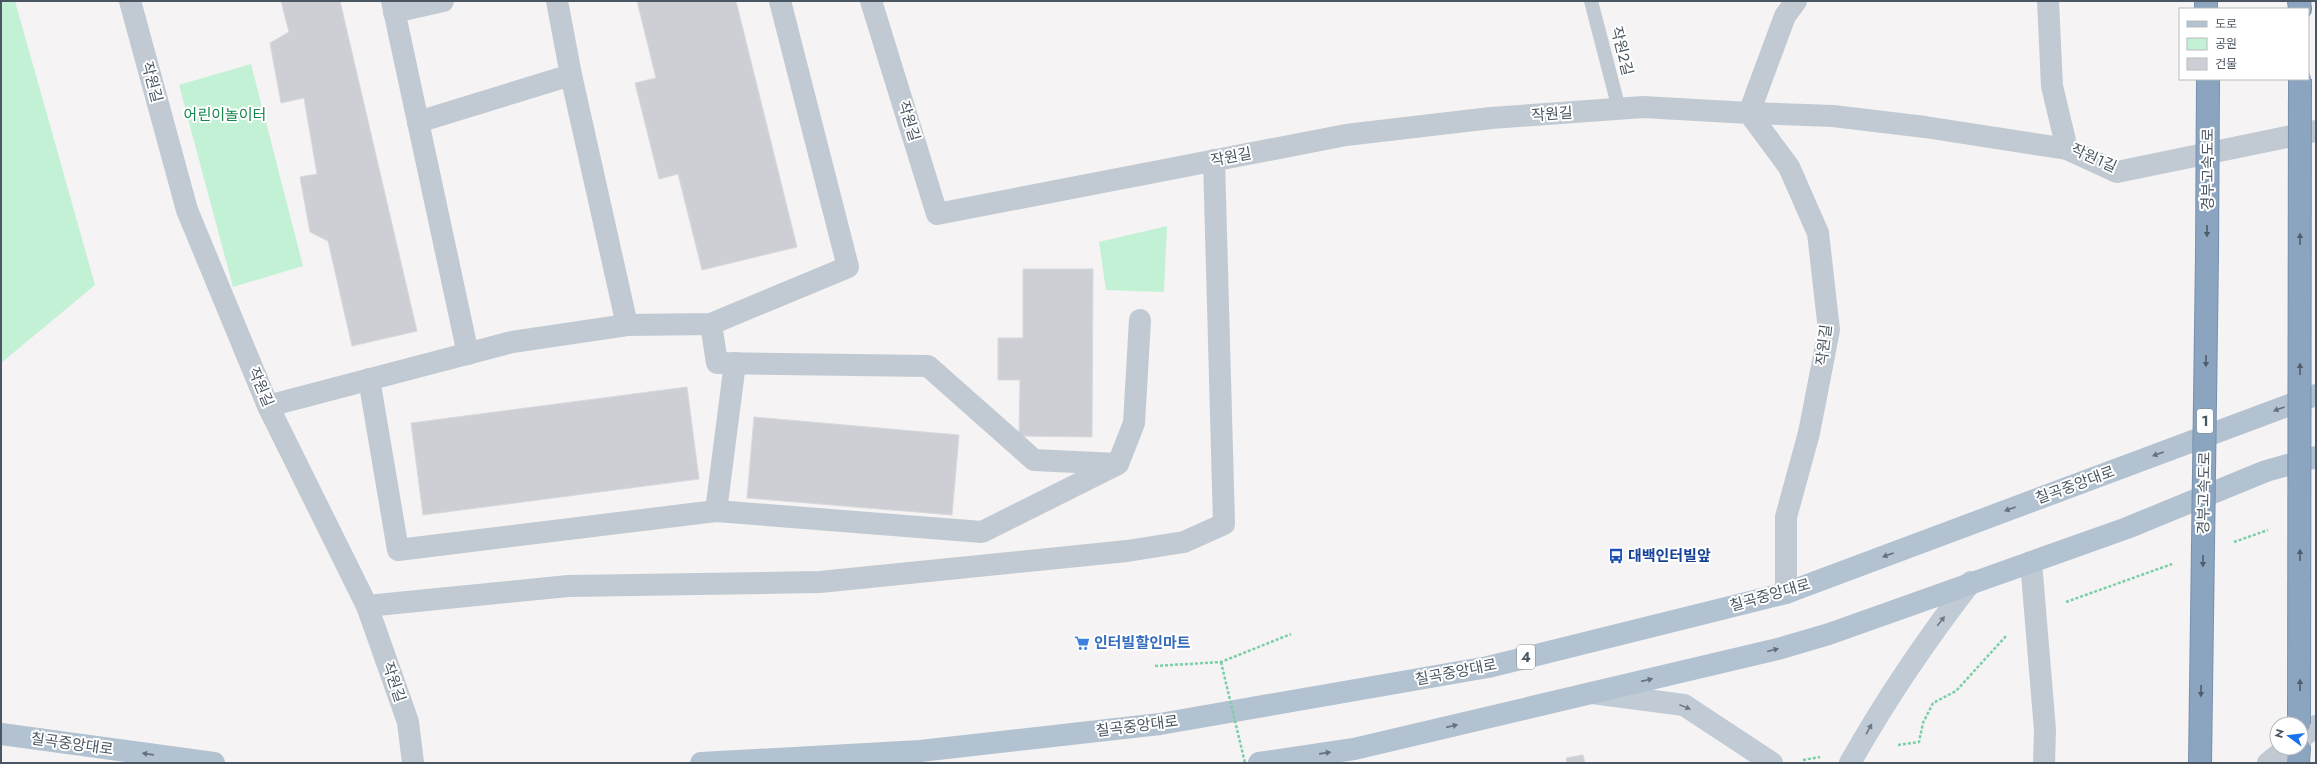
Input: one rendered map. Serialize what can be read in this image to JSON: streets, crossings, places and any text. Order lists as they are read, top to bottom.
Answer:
{
  "streets": {
    "highway": ["경부고속도로", "1"],
    "main road": ["칠곡중앙대로", "4"],
    "street": ["작원길", "작원1길"],
    "lane": ["작원2길"]
  },
  "crossings": [
    ["작원2길", "작원길"],
    ["작원길", "칠곡중앙대로"]
  ],
  "parks": ["어린이놀이터"],
  "places": {
    "bus stop": ["대백인터빌앞"],
    "supermarket": ["인터빌할인마트"]
  },
  "legend": ["도로", "공원", "건물"],
  "north": "left"
}
